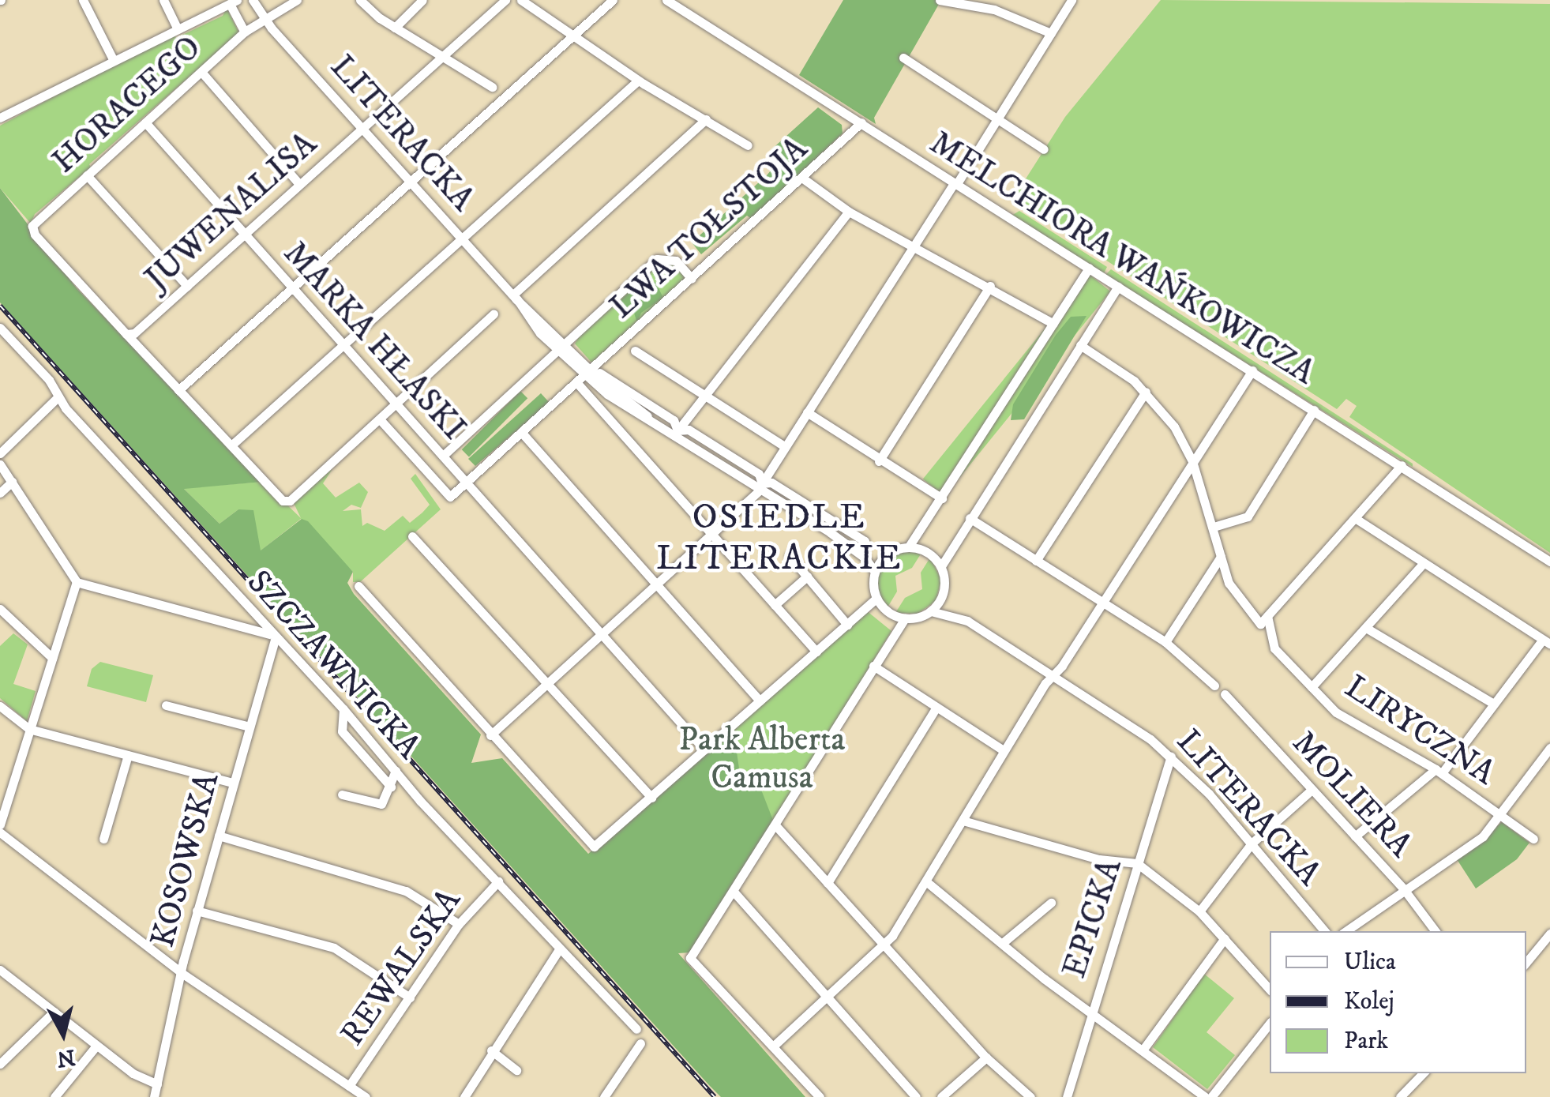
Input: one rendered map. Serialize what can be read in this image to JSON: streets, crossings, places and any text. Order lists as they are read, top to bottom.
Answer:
{
  "streets": {
    "street": [
      "HORACEGO",
      "LITERACKA",
      "JUWENALISA",
      "LWA TOŁSTOJA",
      "MELCHIORA WAŃKOWICZA",
      "MARKA HŁASKI",
      "SZCZAWNICKA",
      "LIRYCZNA",
      "MOLIERA",
      "KOSOWSKA",
      "EPICKA",
      "REWALSKA"
    ]
  },
  "crossings": [
    ["HORACEGO", "LITERACKA"],
    ["HORACEGO", "JUWENALISA"],
    ["HORACEGO", "MARKA HŁASKI"],
    ["LITERACKA", "JUWENALISA"],
    ["LITERACKA", "LWA TOŁSTOJA"],
    ["LITERACKA", "EPICKA"],
    ["JUWENALISA", "MARKA HŁASKI"],
    ["LWA TOŁSTOJA", "MELCHIORA WAŃKOWICZA"],
    ["LWA TOŁSTOJA", "MARKA HŁASKI"],
    ["SZCZAWNICKA", "KOSOWSKA"],
    ["SZCZAWNICKA", "REWALSKA"]
  ],
  "districts": ["OSIEDLE LITERACKIE"],
  "parks": ["Park Alberta Camusa"],
  "legend": ["Ulica", "Kolej", "Park"],
  "north": "bottom"
}
